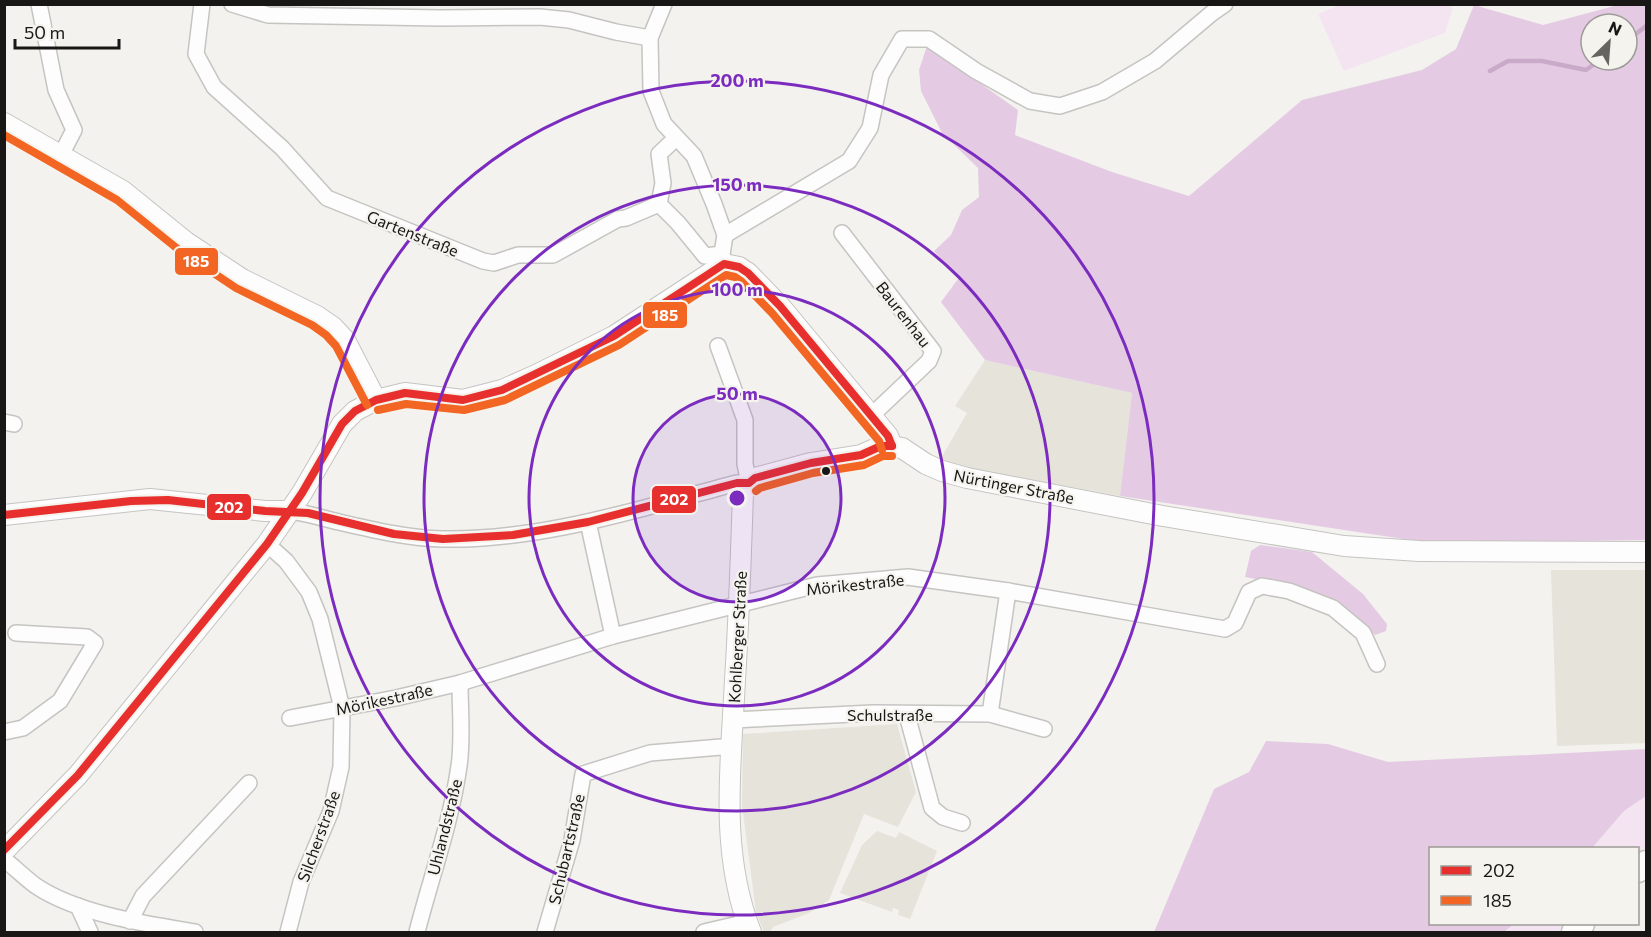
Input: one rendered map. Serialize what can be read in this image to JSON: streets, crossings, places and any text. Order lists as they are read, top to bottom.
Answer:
{
  "streets": {
    "street": [
      "Gartenstraße",
      "Baurenhau",
      "Nürtinger Straße",
      "Mörikestraße",
      "Kohlberger Straße",
      "Schulstraße",
      "Uhlandstraße",
      "Silcherstraße",
      "Schubartstraße"
    ]
  },
  "crossings": [
    ["Mörikestraße", "Kohlberger Straße"],
    ["Mörikestraße", "Uhlandstraße"],
    ["Mörikestraße", "Silcherstraße"],
    ["Kohlberger Straße", "Schulstraße"],
    ["Kohlberger Straße", "Schubartstraße"]
  ],
  "lines": ["transit line 185", "transit line 202"],
  "legend": ["202", "185"],
  "scale_bar": "50 m",
  "north": "top right",
  "rings": [
    "200 m",
    "150 m",
    "100 m",
    "50 m"
  ]
}
